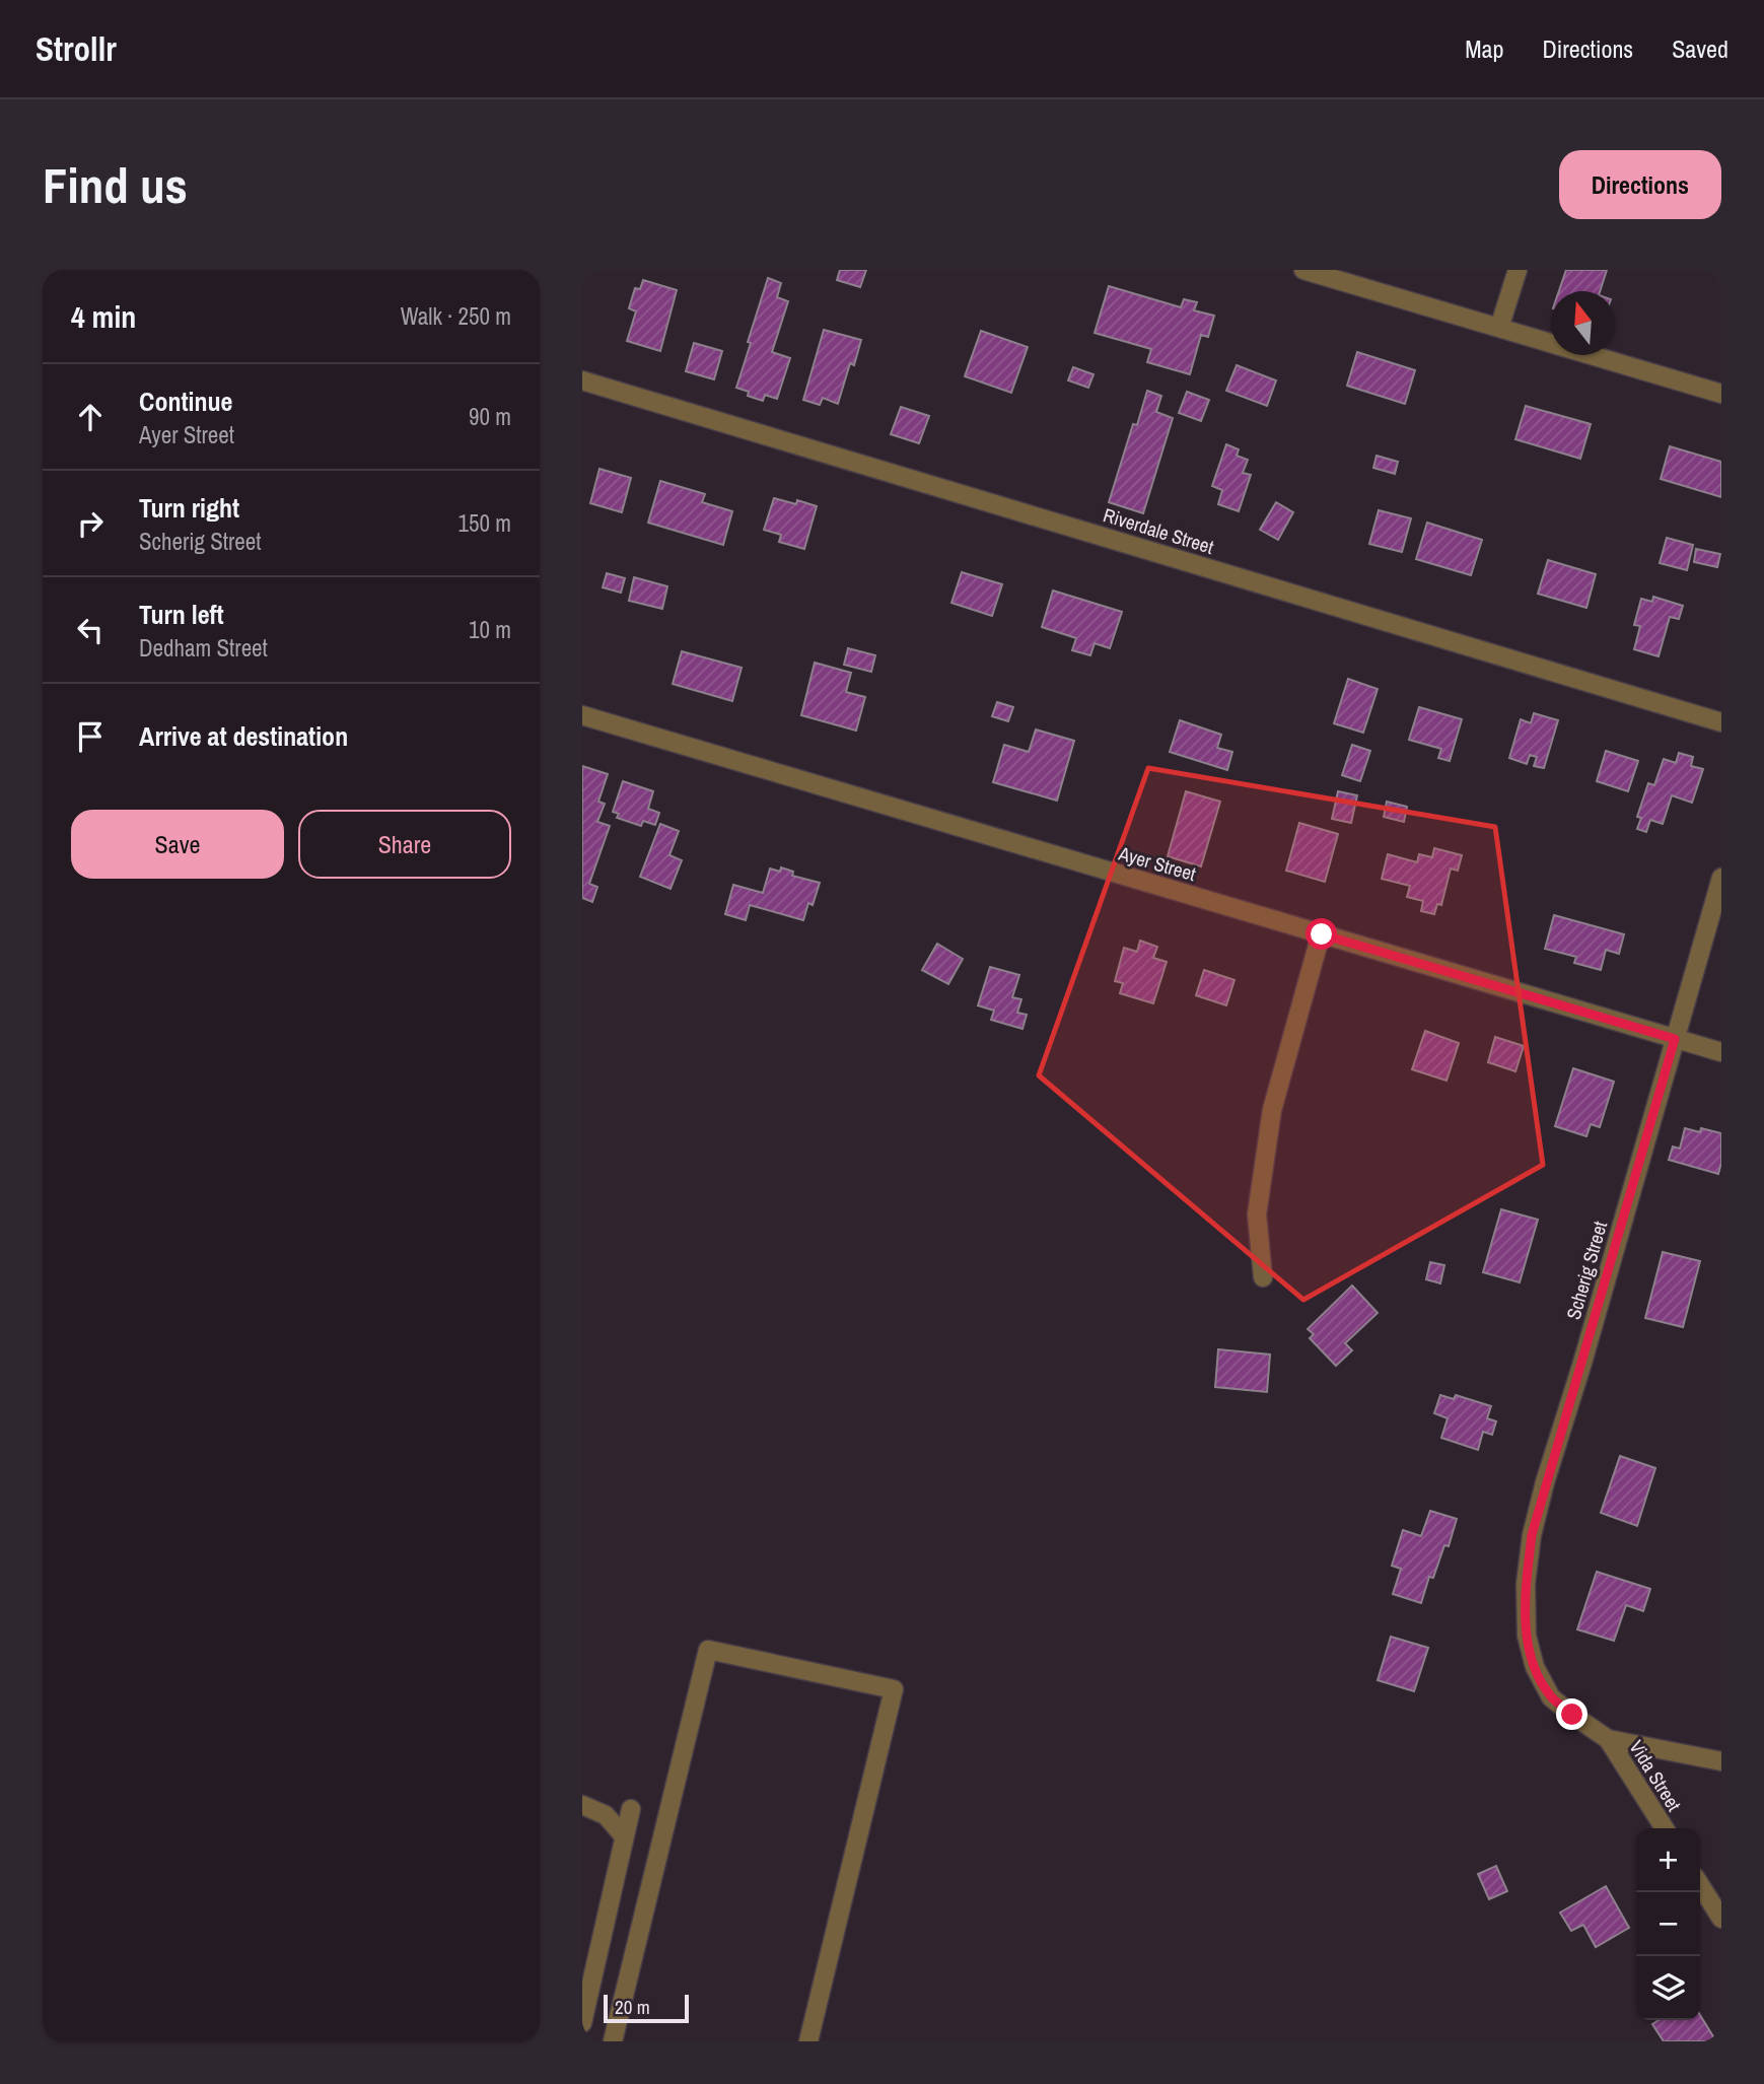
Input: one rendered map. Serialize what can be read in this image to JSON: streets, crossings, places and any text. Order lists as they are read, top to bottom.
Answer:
{
  "streets": {
    "street": [
      "Riverdale Street",
      "Ayer Street",
      "Scherig Street",
      "Vida Street"
    ]
  },
  "crossings": [
    ["Ayer Street", "Scherig Street"],
    ["Scherig Street", "Vida Street"]
  ],
  "scale_bar": "20 m",
  "north": "top",
  "page": {
    "header": "Strollr",
    "nav": ["Map", "Directions", "Saved"],
    "buttons": [
      "Directions",
      ["Save", "Share"]
    ],
    "title": "Find us",
    "heading": ["4 min", "Walk · 250 m"],
    "list": [
      ["Continue", "Ayer Street", "90 m"],
      ["Turn right", "Scherig Street", "150 m"],
      ["Turn left", "Dedham Street", "10 m"],
      "Arrive at destination"
    ],
    "map_buttons": ["+", "−"],
    "scale": "20 m"
  }
}
